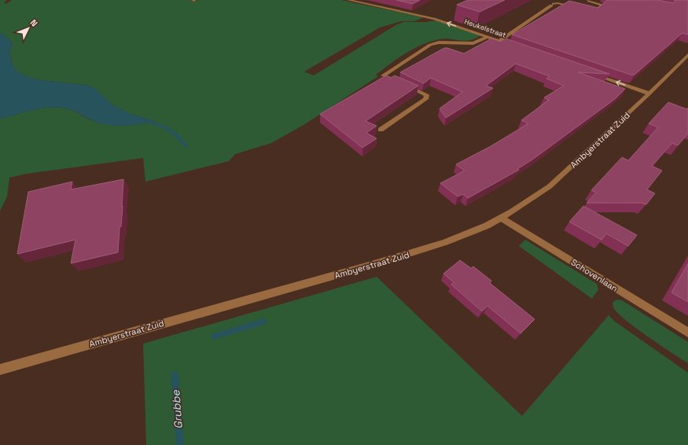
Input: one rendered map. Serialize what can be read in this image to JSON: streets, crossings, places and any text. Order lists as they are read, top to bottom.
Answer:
{
  "streets": {
    "street": ["Heukelstraat", "Ambyerstraat Zuid", "Schovenlaan"]
  },
  "crossings": [
    ["Ambyerstraat Zuid", "Schovenlaan"]
  ],
  "one_way": ["Heukelstraat"],
  "water": ["Grubbe"],
  "north": "top right"
}
